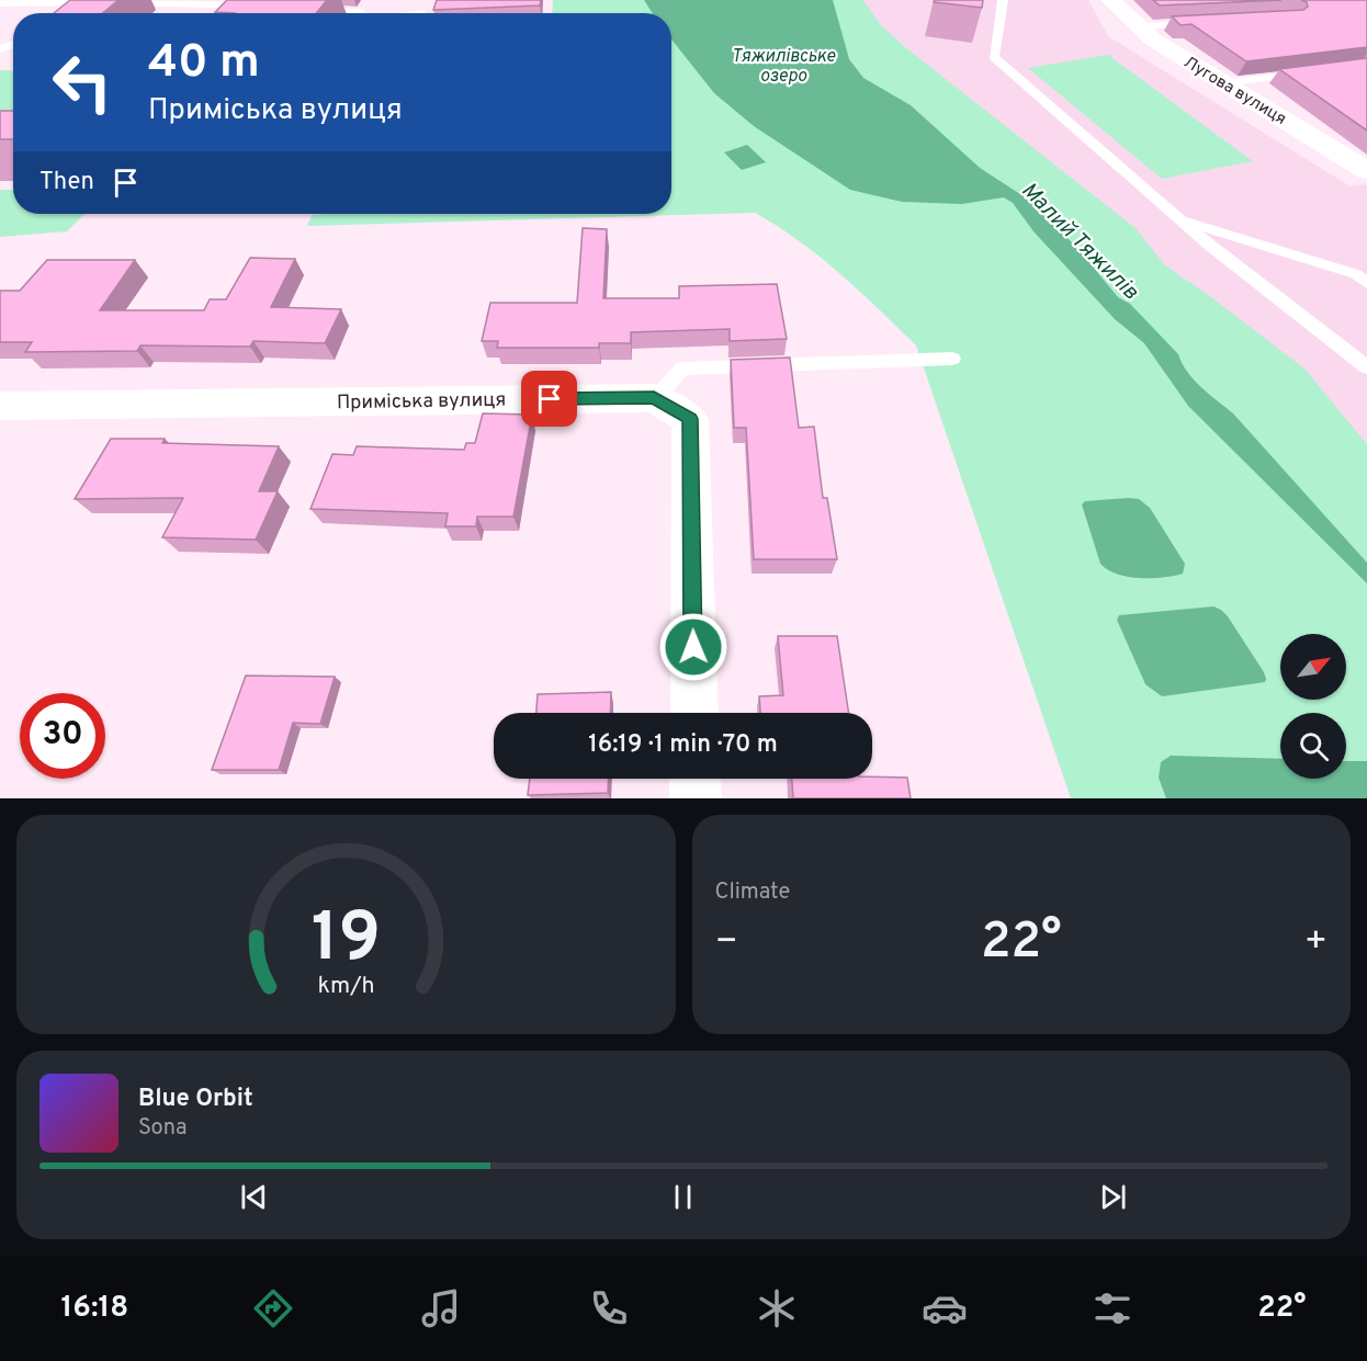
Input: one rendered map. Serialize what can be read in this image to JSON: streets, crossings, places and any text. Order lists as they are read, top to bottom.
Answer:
{
  "streets": {
    "street": ["Лугова вулиця", "Приміська вулиця"]
  },
  "water": ["Тяжилівське озеро", "Малий Тяжилів"],
  "north": "top right",
  "page": {
    "turn": ["40 m", "Приміська вулиця"],
    "then": "Then",
    "limit": "30",
    "trip": "16:19 · 1 min · 70 m",
    "tile": "Climate",
    "heat": ["−", "22°", "+"],
    "song": ["Blue Orbit", "Sona"],
    "tabs": ["16:18", "22°"],
    "gauge": ["19", "km/h"]
  }
}
